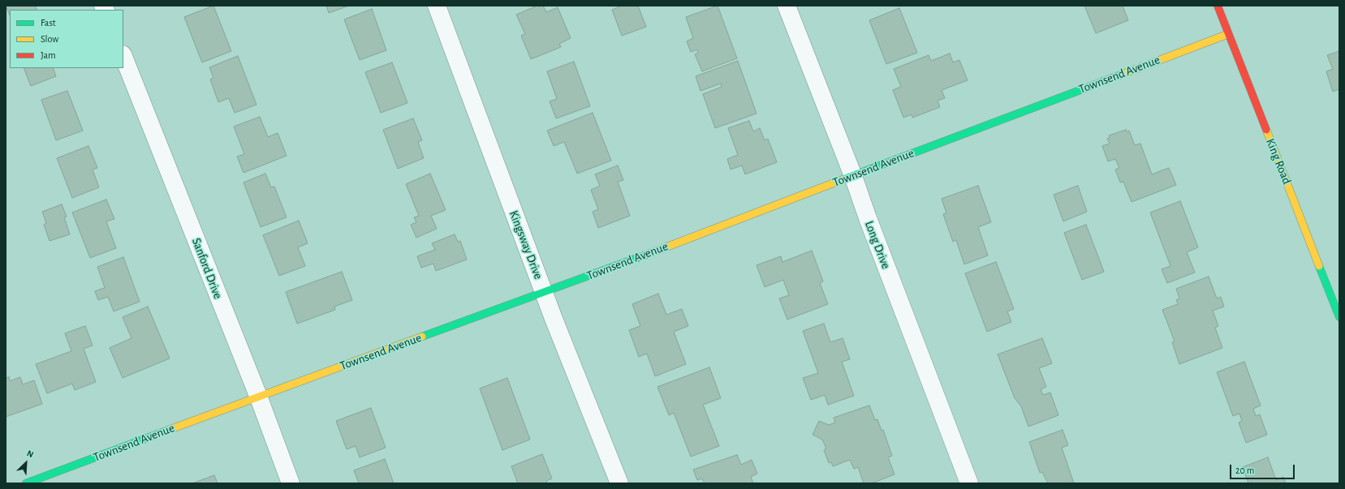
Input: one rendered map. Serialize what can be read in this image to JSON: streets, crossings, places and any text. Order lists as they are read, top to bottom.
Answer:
{
  "streets": {
    "street": [
      "Townsend Avenue",
      "King Road",
      "Kingsway Drive",
      "Long Drive",
      "Sanford Drive"
    ]
  },
  "crossings": [
    ["Townsend Avenue", "King Road"],
    ["Townsend Avenue", "Kingsway Drive"],
    ["Townsend Avenue", "Long Drive"],
    ["Townsend Avenue", "Sanford Drive"]
  ],
  "legend": ["Fast", "Slow", "Jam"],
  "scale_bar": "20 m",
  "north": "top right"
}
